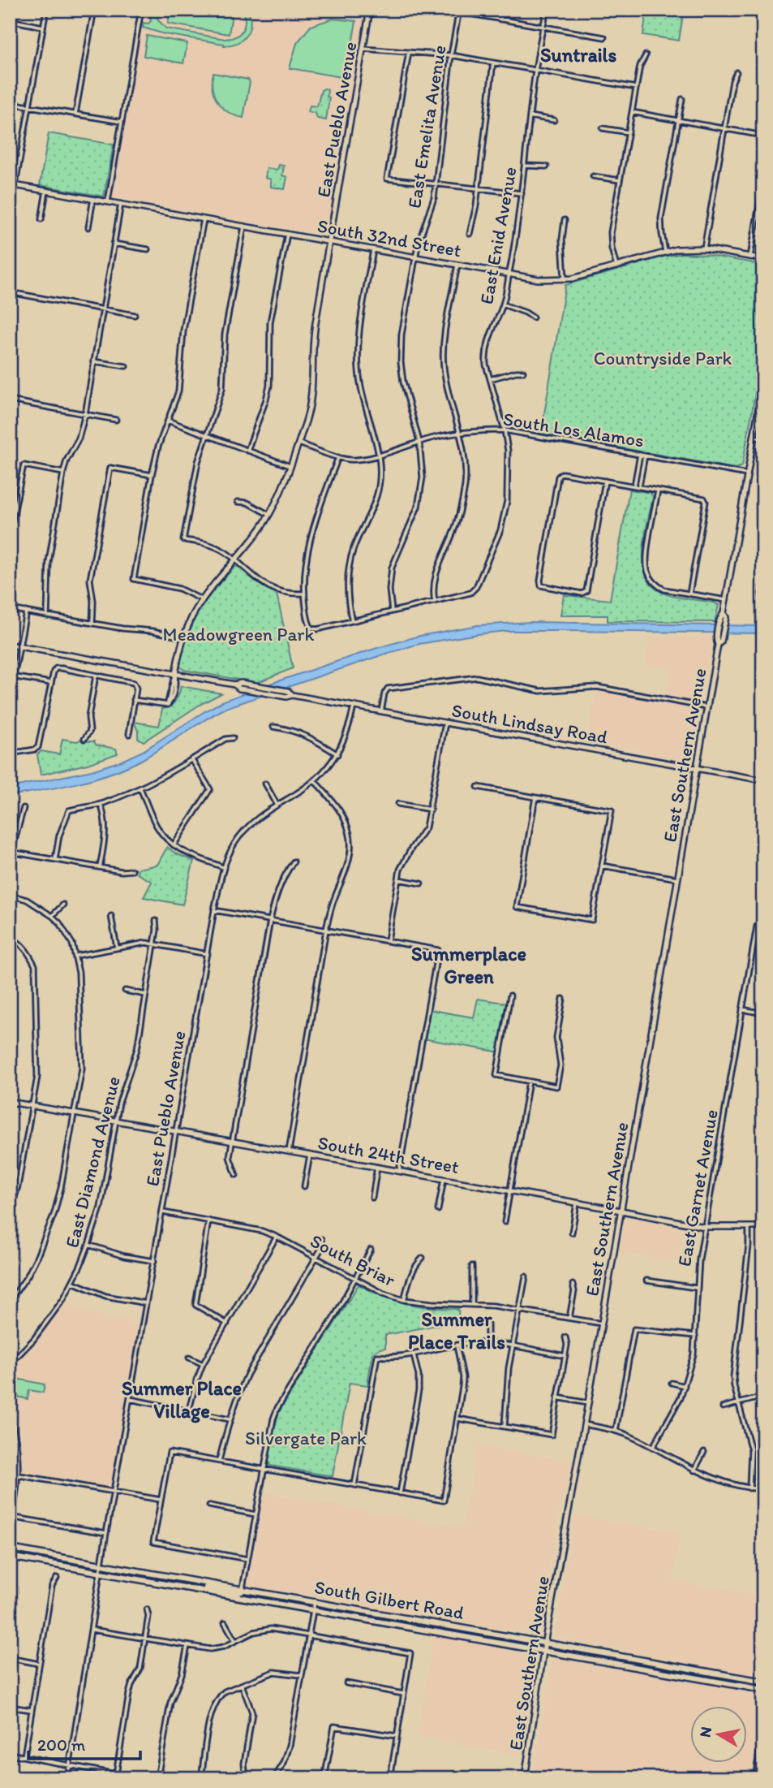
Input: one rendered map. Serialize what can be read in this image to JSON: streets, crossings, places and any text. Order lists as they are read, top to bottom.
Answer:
{
  "streets": {
    "main road": [
      "East Pueblo Avenue",
      "South 32nd Street",
      "South Lindsay Road",
      "East Southern Avenue",
      "South 24th Street",
      "South Gilbert Road"
    ],
    "street": [
      "East Emelita Avenue",
      "East Enid Avenue",
      "South Los Alamos",
      "East Diamond Avenue",
      "East Garnet Avenue",
      "South Briar"
    ]
  },
  "crossings": [
    ["East Pueblo Avenue", "South 32nd Street"],
    ["East Pueblo Avenue", "South Los Alamos"],
    ["East Pueblo Avenue", "South Lindsay Road"],
    ["East Pueblo Avenue", "South 24th Street"],
    ["East Pueblo Avenue", "South Briar"],
    ["East Pueblo Avenue", "South Gilbert Road"],
    ["East Emelita Avenue", "South 32nd Street"],
    ["East Emelita Avenue", "South Los Alamos"],
    ["East Enid Avenue", "South 32nd Street"],
    ["East Enid Avenue", "South Los Alamos"],
    ["South Los Alamos", "East Southern Avenue"],
    ["South Lindsay Road", "East Southern Avenue"],
    ["East Southern Avenue", "South 24th Street"],
    ["East Southern Avenue", "South Briar"],
    ["East Southern Avenue", "South Gilbert Road"],
    ["South 24th Street", "East Diamond Avenue"],
    ["South 24th Street", "East Garnet Avenue"]
  ],
  "districts": [
    "Suntrails",
    "Summerplace Green",
    "Summer Place Trails",
    "Summer Place Village"
  ],
  "parks": ["Countryside Park", "Meadowgreen Park", "Silvergate Park"],
  "scale_bar": "200 m",
  "north": "left"
}
